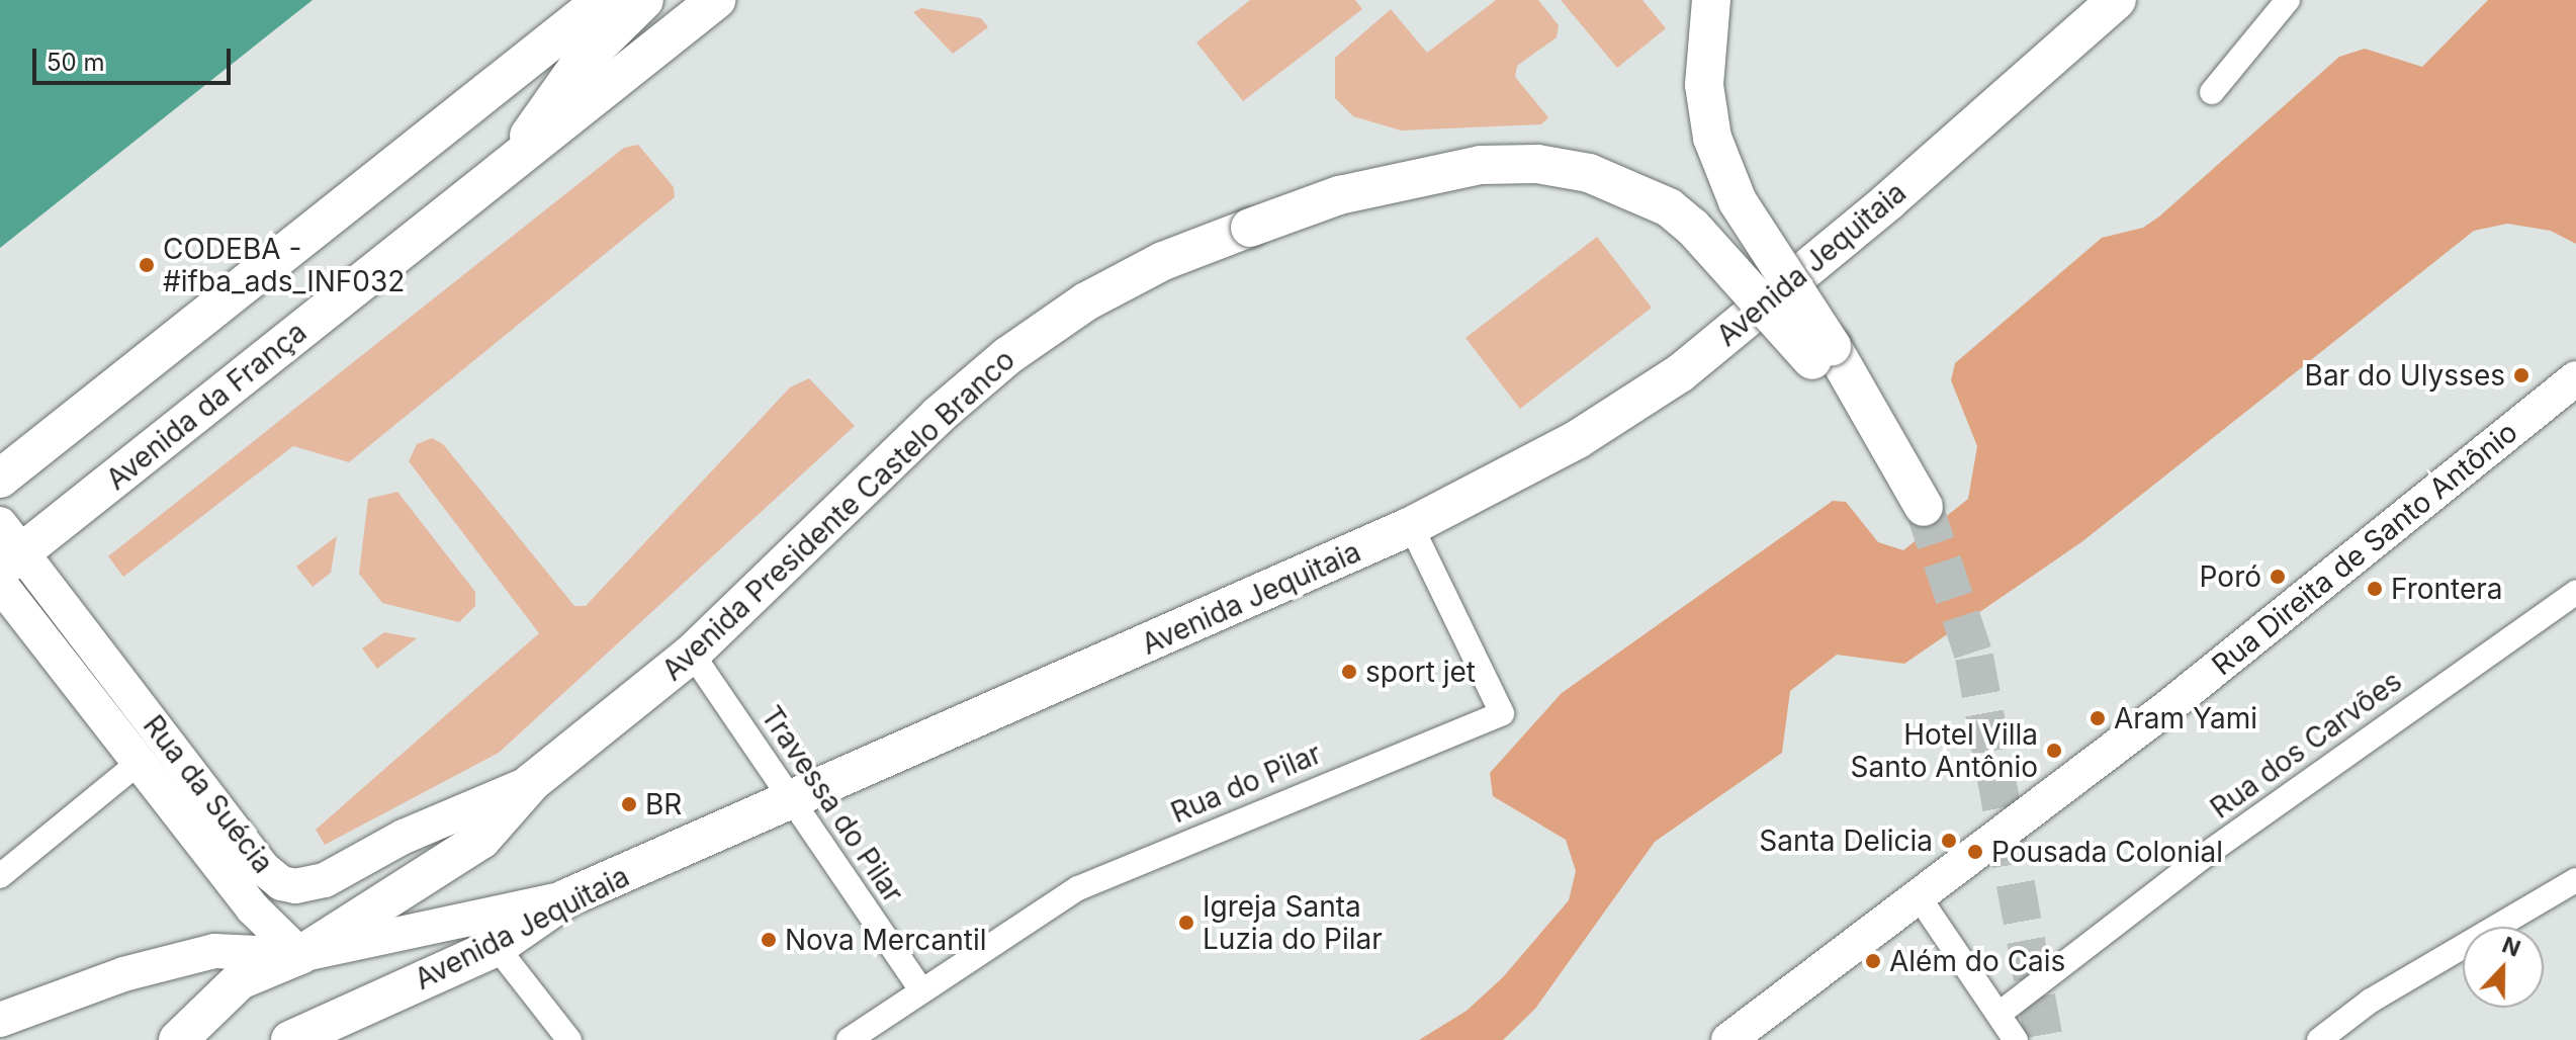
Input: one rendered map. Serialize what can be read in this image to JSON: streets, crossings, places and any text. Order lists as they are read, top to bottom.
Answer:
{
  "streets": {
    "main road": [
      "Avenida Jequitaia",
      "Avenida da França",
      "Avenida Presidente Castelo Branco",
      "Rua Direita de Santo Antônio",
      "Rua da Suécia"
    ],
    "street": ["Rua dos Carvões", "Rua do Pilar", "Travessa do Pilar"]
  },
  "crossings": [
    ["Avenida Jequitaia", "Rua do Pilar"],
    ["Avenida Jequitaia", "Travessa do Pilar"],
    ["Avenida da França", "Rua da Suécia"],
    ["Avenida Presidente Castelo Branco", "Rua da Suécia"],
    ["Avenida Presidente Castelo Branco", "Travessa do Pilar"],
    ["Rua do Pilar", "Travessa do Pilar"]
  ],
  "places": [
    "CODEBA - #ifba_ads_INF032",
    "Bar do Ulysses",
    "Poró",
    "Frontera",
    "sport jet",
    "Aram Yami",
    "Hotel Villa Santo Antônio",
    "BR",
    "Santa Delicia",
    "Pousada Colonial",
    "Igreja Santa Luzia do Pilar",
    "Nova Mercantil",
    "Além do Cais"
  ],
  "scale_bar": "50 m",
  "north": "top"
}
